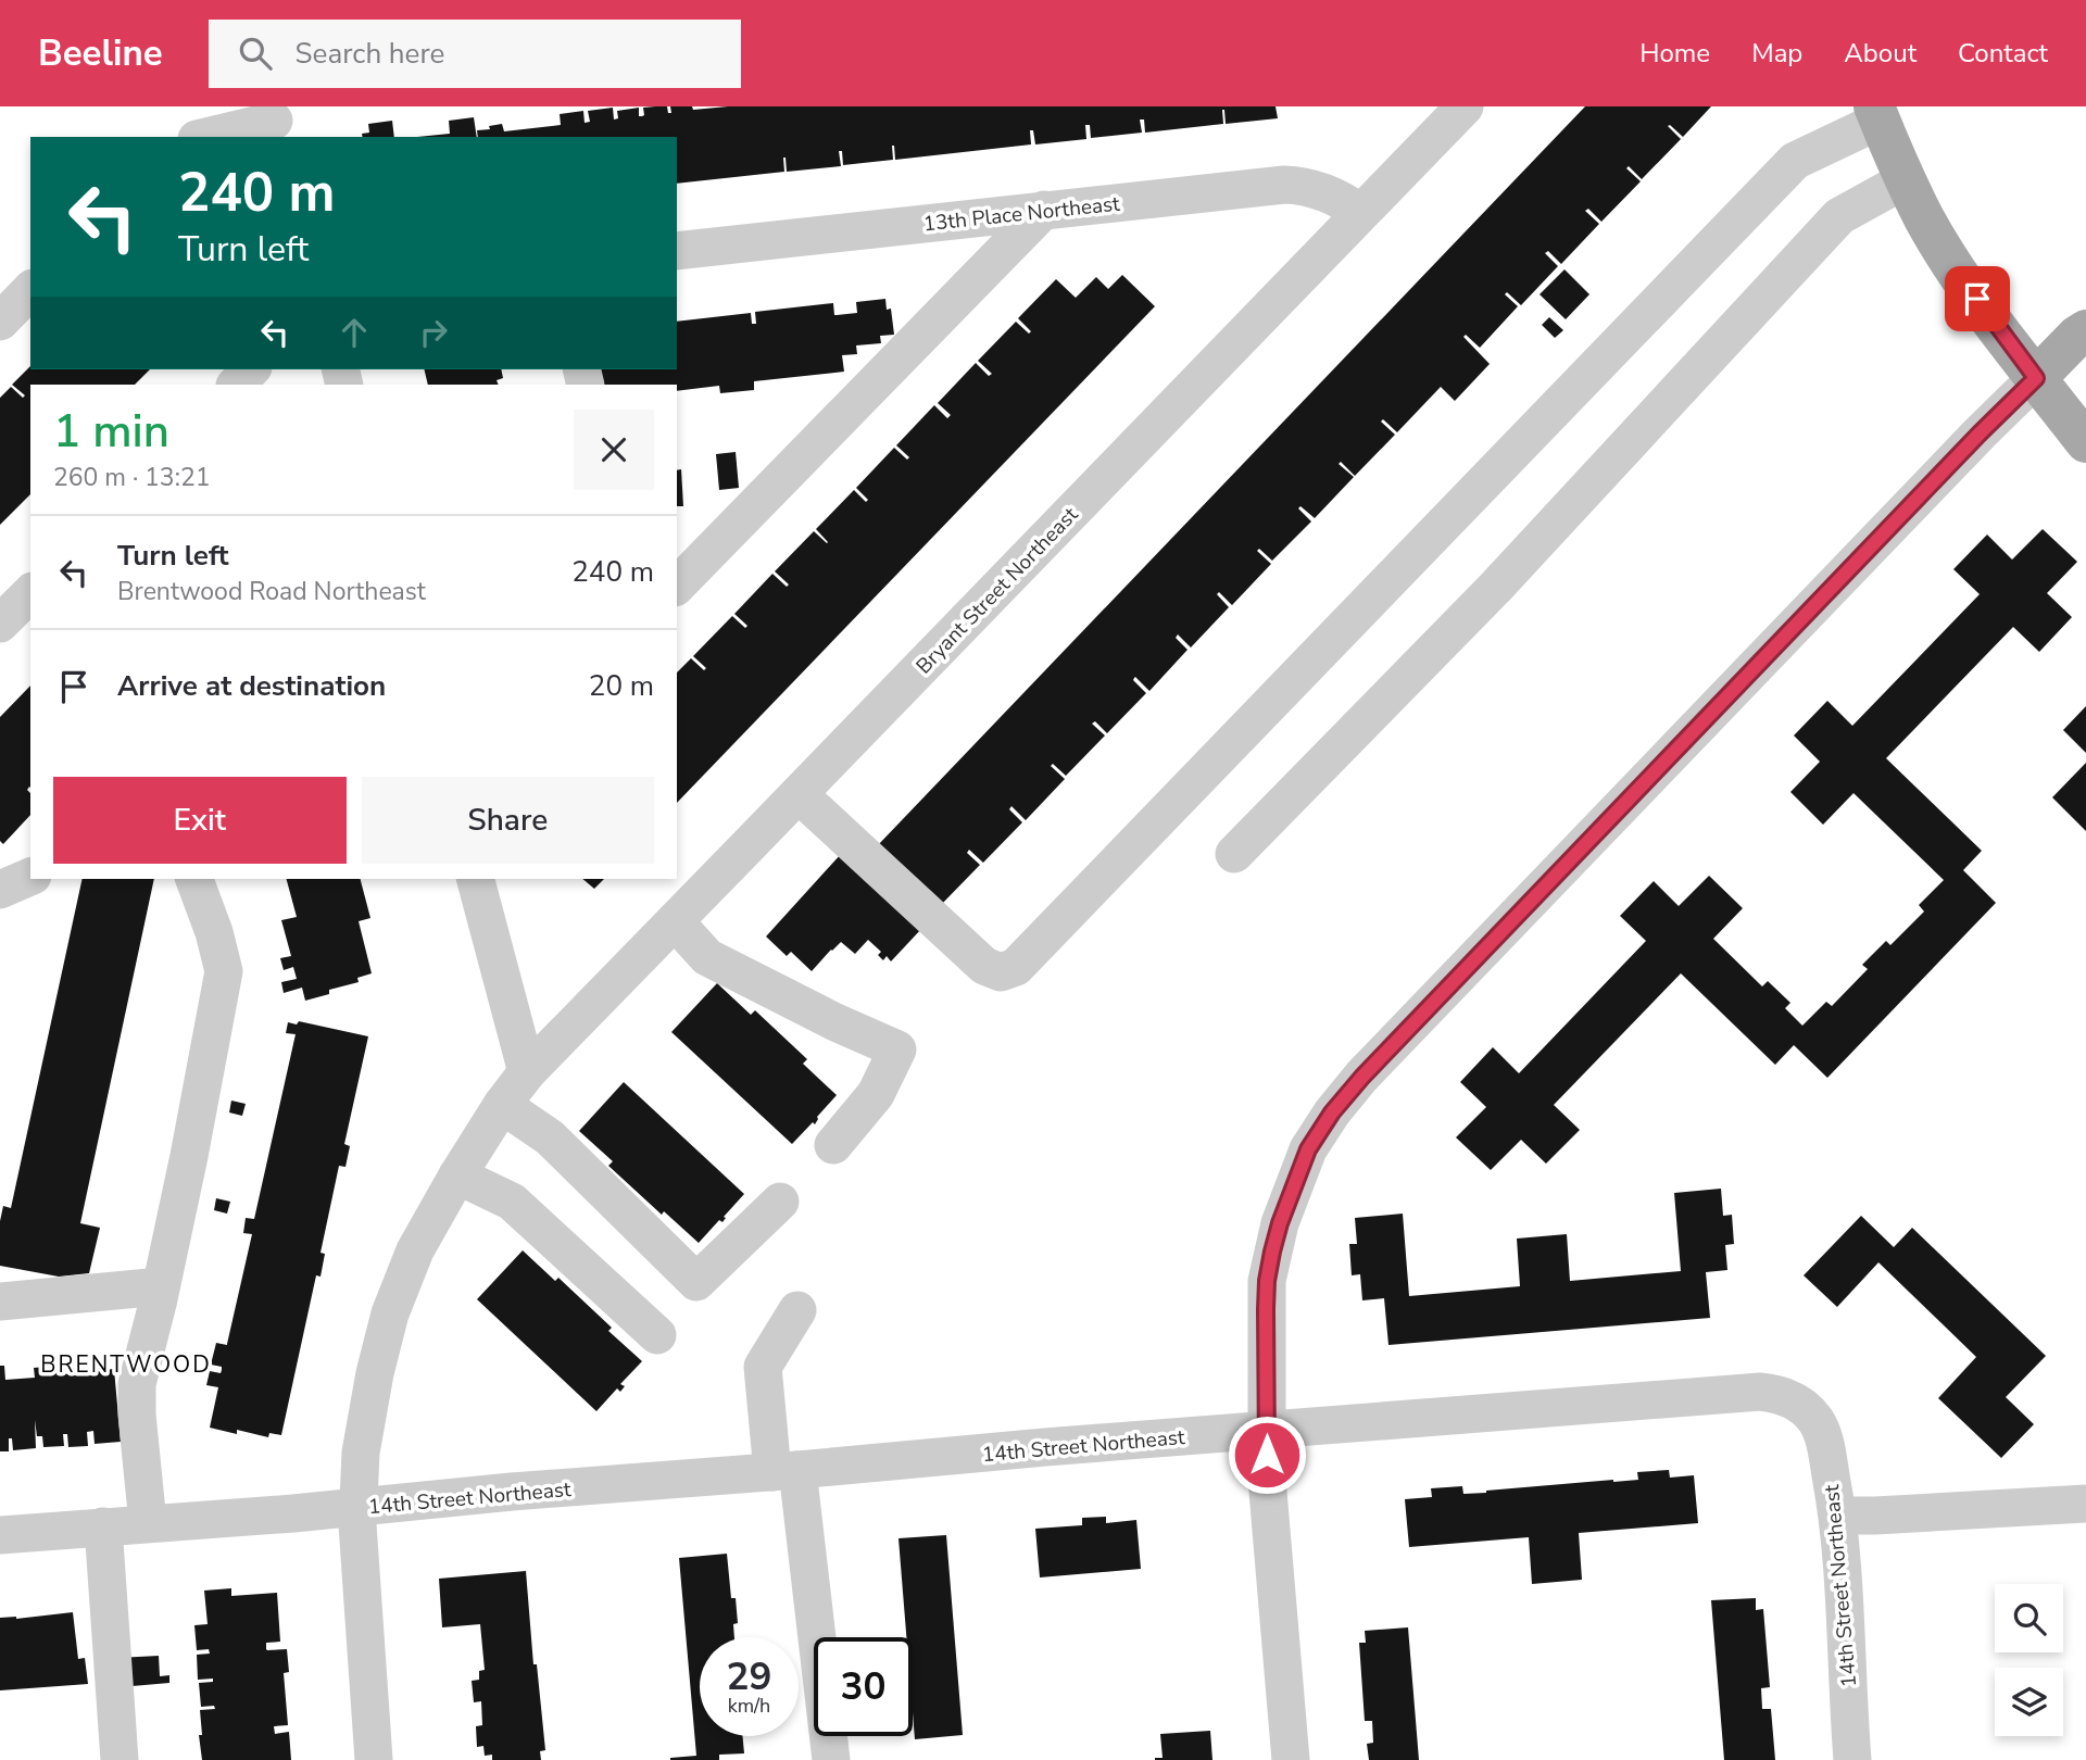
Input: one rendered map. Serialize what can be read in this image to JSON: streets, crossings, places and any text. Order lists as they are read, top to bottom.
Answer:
{
  "streets": {
    "street": ["13th Place Northeast", "Bryant Street Northeast", "14th Street Northeast"]
  },
  "crossings": [
    ["13th Place Northeast", "Bryant Street Northeast"],
    ["Bryant Street Northeast", "14th Street Northeast"]
  ],
  "districts": ["BRENTWOOD"],
  "page": {
    "header": "Beeline",
    "search": "Search here",
    "nav": [
      "Home",
      "Map",
      "About",
      "Contact"
    ],
    "turn": ["240 m", "Turn left"],
    "heading": ["1 min", "260 m · 13:21"],
    "list": [
      {
        "name": "Turn left",
        "note": "Brentwood Road Northeast",
        "value": "240 m"
      },
      {
        "name": "Arrive at destination",
        "value": "20 m"
      }
    ],
    "buttons": ["Exit", "Share"],
    "speed": "29 km/h",
    "limit": "30"
  }
}
